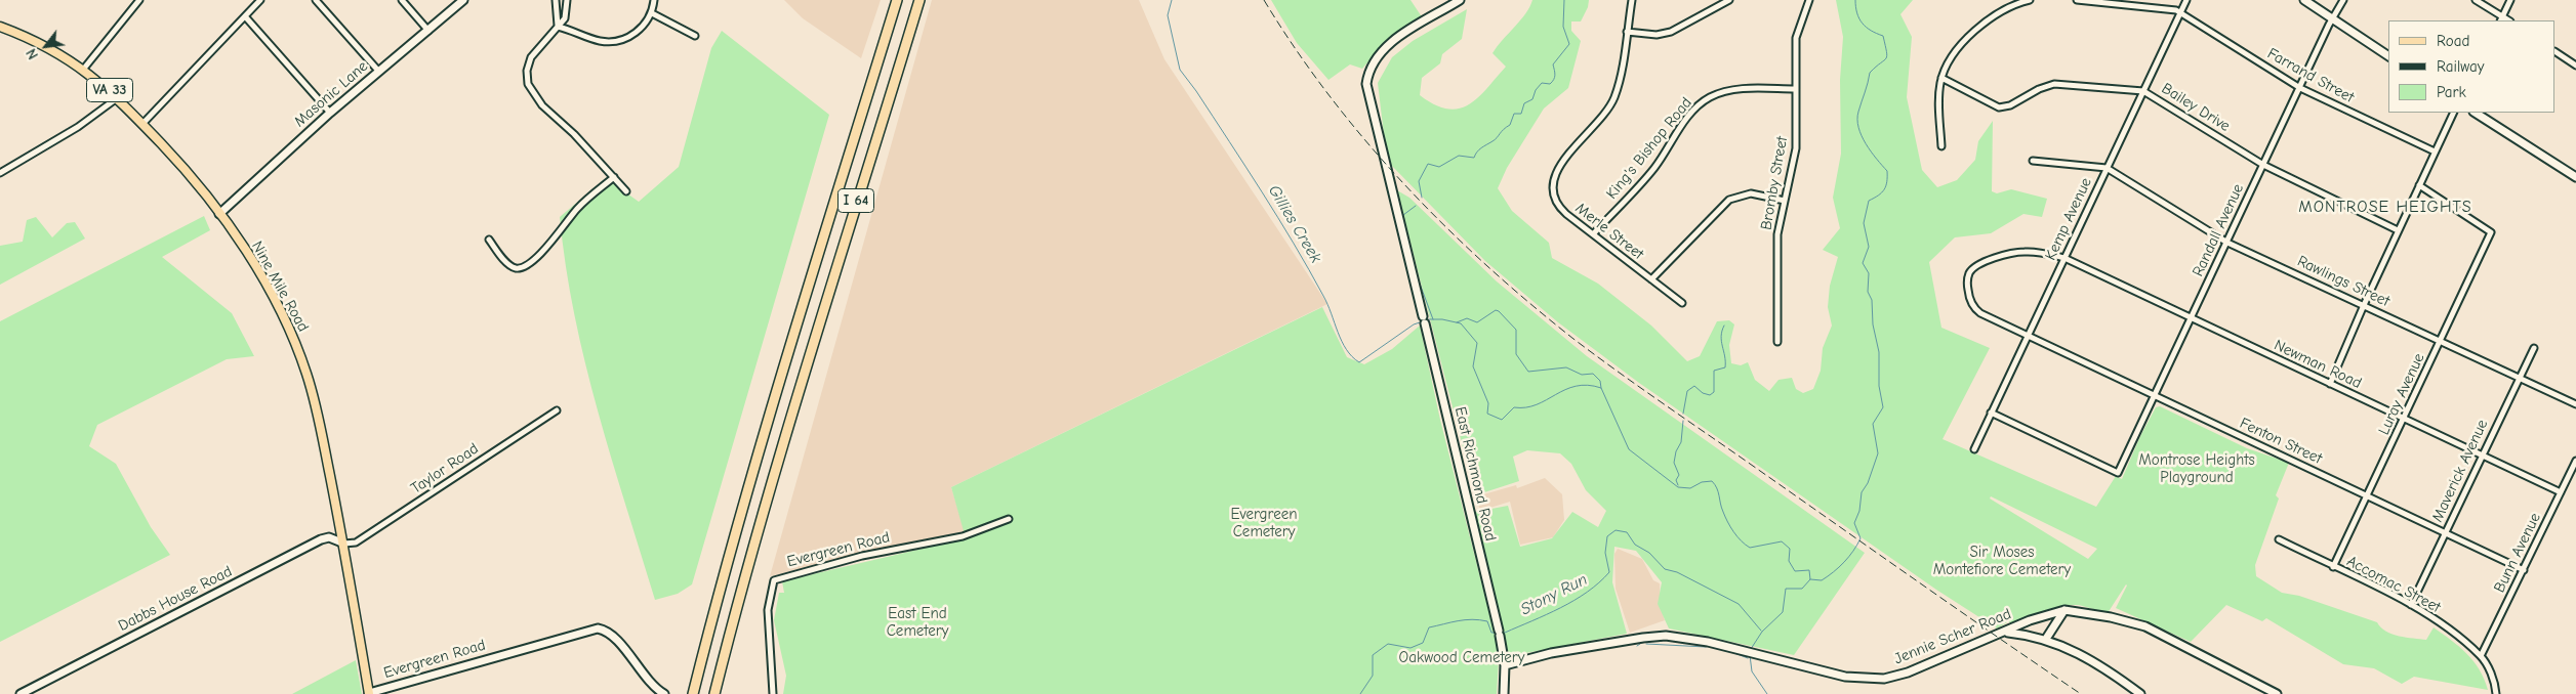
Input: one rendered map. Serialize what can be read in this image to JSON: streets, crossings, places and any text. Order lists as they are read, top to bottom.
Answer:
{
  "streets": {
    "highway": ["I 64"],
    "main road": ["VA 33", "Nine Mile Road"],
    "street": [
      "Farrand Street",
      "Masonic Lane",
      "Bailey Drive",
      "King's Bishop Road",
      "Bromby Street",
      "Kemp Avenue",
      "Randall Avenue",
      "Merle Street",
      "Rawlings Street",
      "Newman Road",
      "Luray Avenue",
      "Fenton Street",
      "Taylor Road",
      "Maverick Avenue",
      "East Richmond Road",
      "Evergreen Road",
      "Bunn Avenue",
      "Accomac Street",
      "Dabbs House Road",
      "Jennie Scher Road"
    ]
  },
  "crossings": [
    ["Farrand Street", "Kemp Avenue"],
    ["Farrand Street", "Randall Avenue"],
    ["Masonic Lane", "Nine Mile Road"],
    ["Bailey Drive", "Kemp Avenue"],
    ["Bailey Drive", "Randall Avenue"],
    ["King's Bishop Road", "Bromby Street"],
    ["King's Bishop Road", "Merle Street"],
    ["Kemp Avenue", "Randall Avenue"],
    ["Kemp Avenue", "Rawlings Street"],
    ["Kemp Avenue", "Newman Road"],
    ["Kemp Avenue", "Fenton Street"],
    ["Randall Avenue", "Rawlings Street"],
    ["Randall Avenue", "Newman Road"],
    ["Randall Avenue", "Fenton Street"],
    ["Rawlings Street", "Luray Avenue"],
    ["Rawlings Street", "Maverick Avenue"],
    ["Nine Mile Road", "Taylor Road"],
    ["Nine Mile Road", "Evergreen Road"],
    ["Nine Mile Road", "Dabbs House Road"],
    ["Newman Road", "Luray Avenue"],
    ["Newman Road", "Fenton Street"],
    ["Newman Road", "Maverick Avenue"],
    ["Newman Road", "Bunn Avenue"],
    ["Luray Avenue", "Fenton Street"],
    ["Luray Avenue", "Accomac Street"],
    ["Fenton Street", "Maverick Avenue"],
    ["Fenton Street", "Bunn Avenue"],
    ["Taylor Road", "Dabbs House Road"],
    ["Maverick Avenue", "Accomac Street"],
    ["East Richmond Road", "Jennie Scher Road"],
    ["Bunn Avenue", "Accomac Street"]
  ],
  "districts": ["MONTROSE HEIGHTS"],
  "water": ["Gillies Creek", "Stony Run"],
  "parks": [
    "Montrose Heights Playground",
    "Evergreen Cemetery",
    "Sir Moses Montefiore Cemetery",
    "East End Cemetery",
    "Oakwood Cemetery"
  ],
  "legend": ["Road", "Railway", "Park"],
  "north": "bottom left"
}
